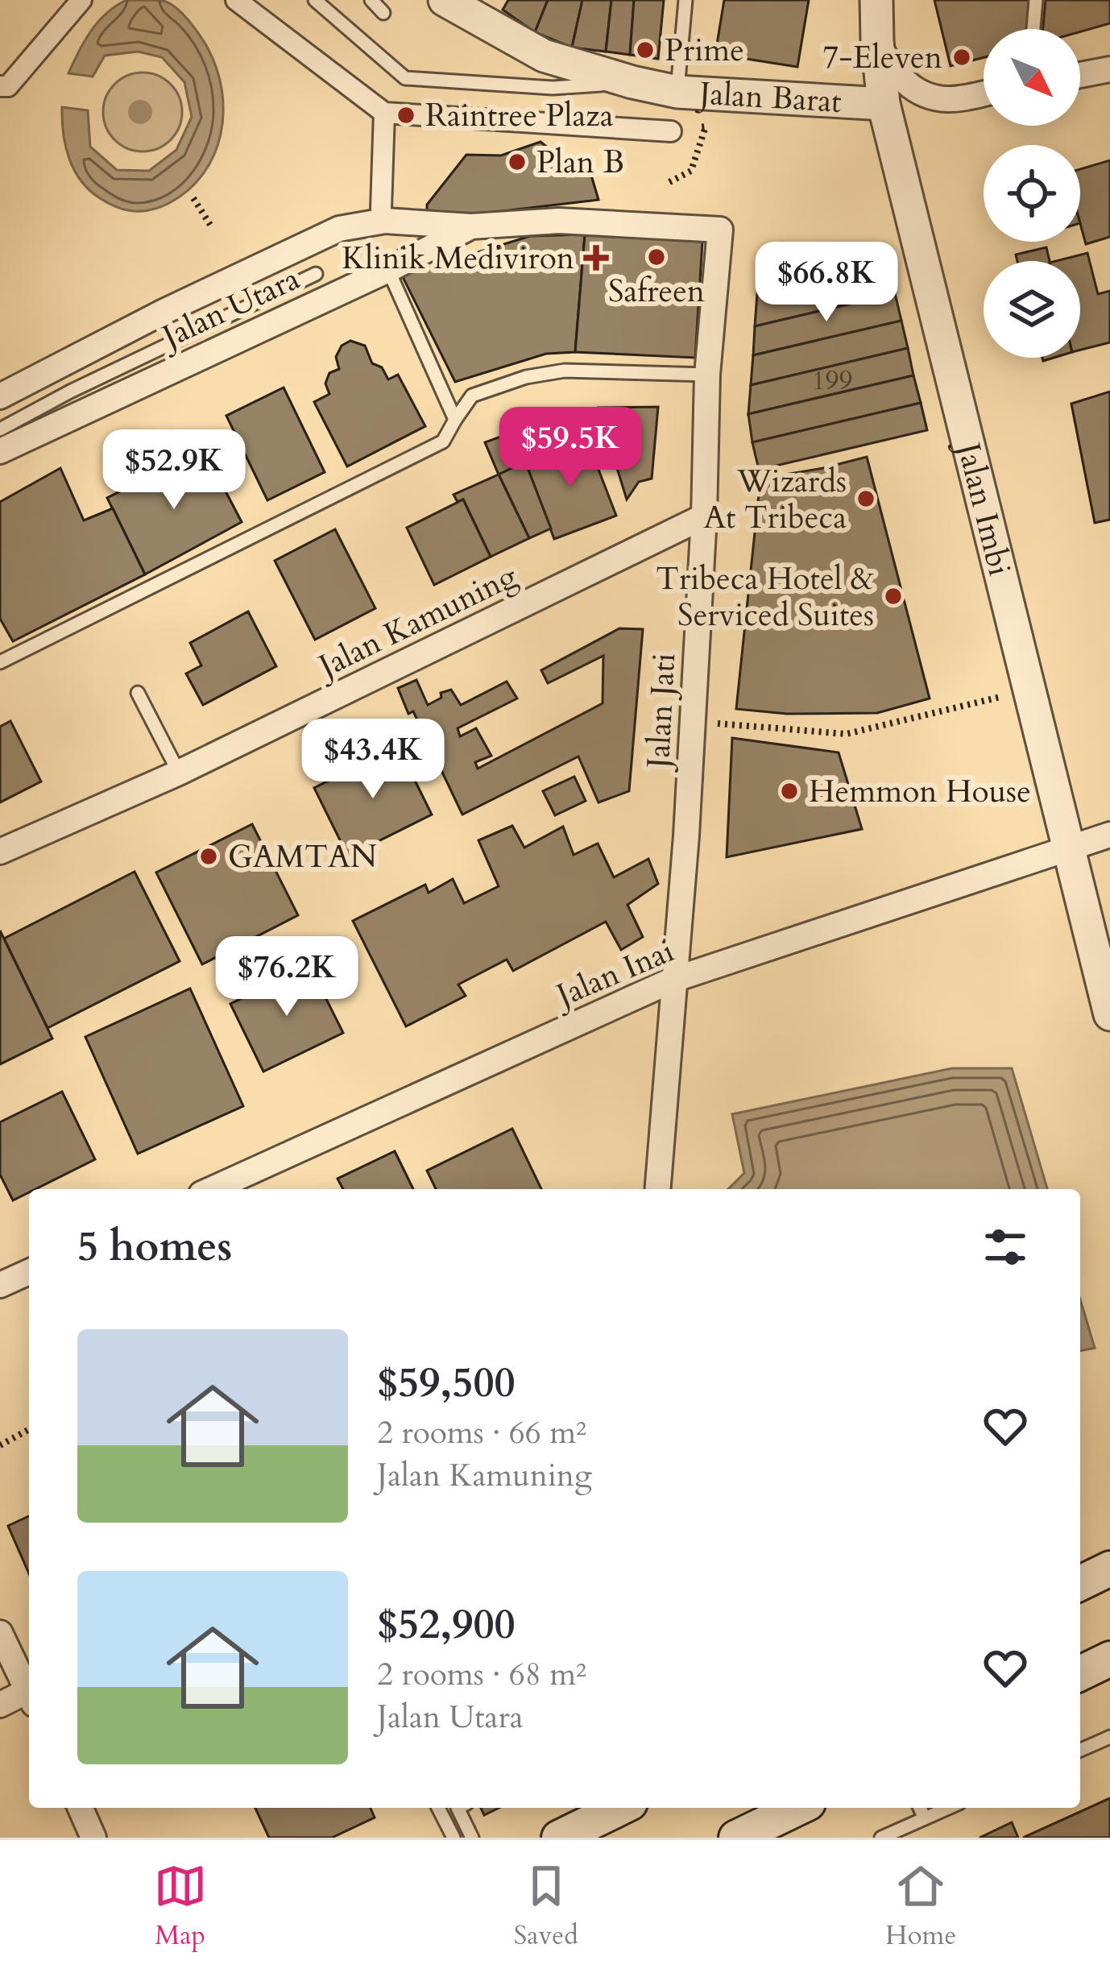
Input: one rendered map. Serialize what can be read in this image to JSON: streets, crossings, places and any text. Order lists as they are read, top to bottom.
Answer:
{
  "streets": {
    "street": [
      "Jalan Barat",
      "Jalan Utara",
      "Jalan Imbi",
      "Jalan Kamuning",
      "Jalan Jati",
      "Jalan Inai"
    ]
  },
  "crossings": [
    ["Jalan Barat", "Jalan Imbi"],
    ["Jalan Utara", "Jalan Jati"],
    ["Jalan Imbi", "Jalan Inai"],
    ["Jalan Kamuning", "Jalan Jati"],
    ["Jalan Jati", "Jalan Inai"]
  ],
  "places": {
    "other": [
      "Prime",
      "7-Eleven",
      "Raintree Plaza",
      "Plan B",
      "Safreen",
      "Wizards At Tribeca",
      "Tribeca Hotel & Serviced Suites",
      "Hemmon House",
      "GAMTAN"
    ],
    "health": ["Klinik Mediviron"]
  },
  "house_numbers": ["199"],
  "north": "bottom right",
  "page": {
    "price": [
      "$66.8K",
      "$59.5K",
      "$52.9K",
      "$43.4K",
      "$76.2K"
    ],
    "heading": "5 homes",
    "list": [
      {
        "name": "$59,500",
        "note": "2 rooms · 66 m² · Jalan Kamuning"
      },
      {
        "name": "$52,900",
        "note": "2 rooms · 68 m² · Jalan Utara"
      }
    ],
    "tabs": ["Map", "Saved", "Home"]
  }
}
